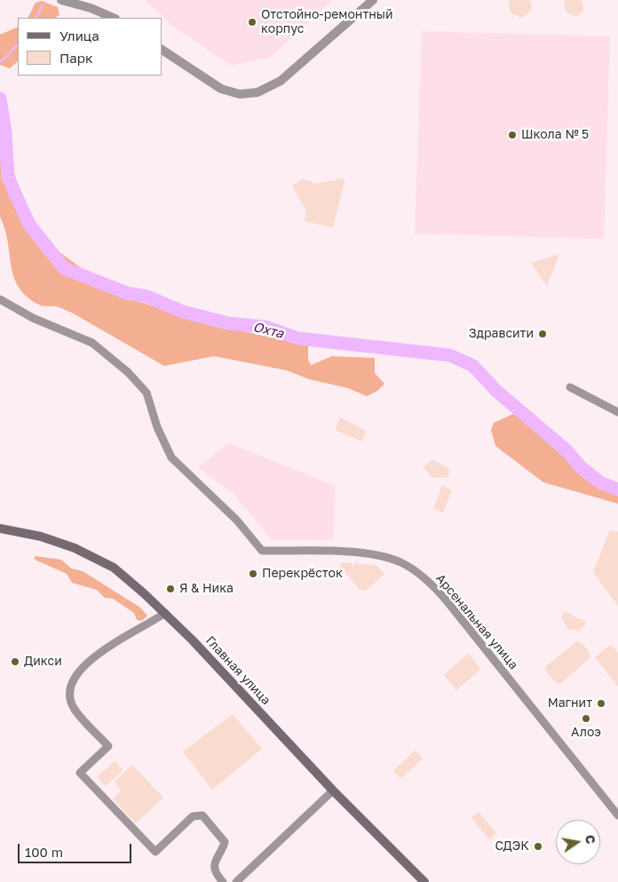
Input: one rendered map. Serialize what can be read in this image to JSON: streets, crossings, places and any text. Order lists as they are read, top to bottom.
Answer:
{
  "streets": {
    "main road": ["Главная улица"],
    "street": ["Арсенальная улица"]
  },
  "water": ["Охта"],
  "places": [
    "Отстойно-ремонтный корпус",
    "Школа № 5",
    "Здравсити",
    "Перекрёсток",
    "Я & Ника",
    "Дикси",
    "Магнит",
    "Алоэ",
    "СДЭК"
  ],
  "legend": ["Улица", "Парк"],
  "scale_bar": "100 m",
  "north": "right"
}
